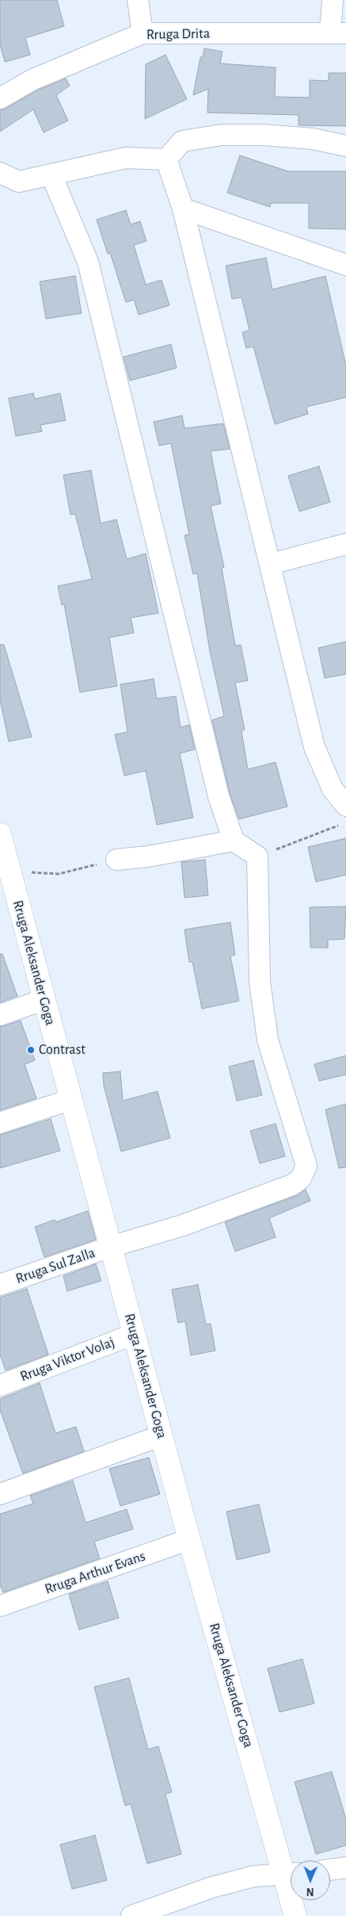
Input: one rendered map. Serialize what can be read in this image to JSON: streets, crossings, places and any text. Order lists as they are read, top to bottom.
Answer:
{
  "streets": {
    "main road": ["Rruga Aleksander Goga"],
    "street": [
      "Rruga Drita",
      "Rruga Sul Zalla",
      "Rruga Viktor Volaj",
      "Rruga Arthur Evans"
    ]
  },
  "crossings": [
    ["Rruga Aleksander Goga", "Rruga Sul Zalla"],
    ["Rruga Aleksander Goga", "Rruga Viktor Volaj"],
    ["Rruga Aleksander Goga", "Rruga Arthur Evans"]
  ],
  "places": ["Contrast"],
  "north": "bottom"
}
